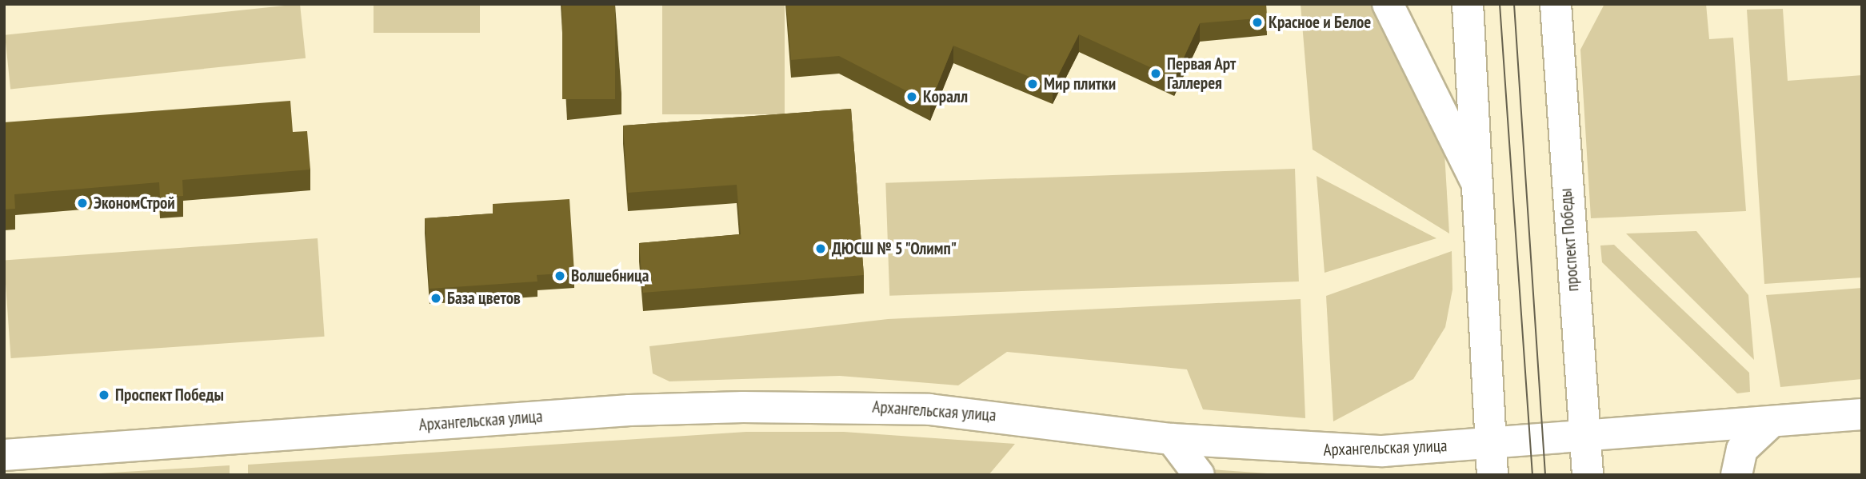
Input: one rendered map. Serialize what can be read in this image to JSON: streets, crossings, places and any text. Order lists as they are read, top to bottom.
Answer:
{
  "streets": {
    "main road": ["проспект Победы", "Архангельская улица"]
  },
  "crossings": [
    ["проспект Победы", "Архангельская улица"]
  ],
  "places": [
    "Красное и Белое",
    "Первая Арт Галлерея",
    "Мир плитки",
    "Коралл",
    "ЭкономСтрой",
    "ДЮСШ № 5 \"Олимп\"",
    "Волшебница",
    "База цветов",
    "Проспект Победы"
  ]
}
